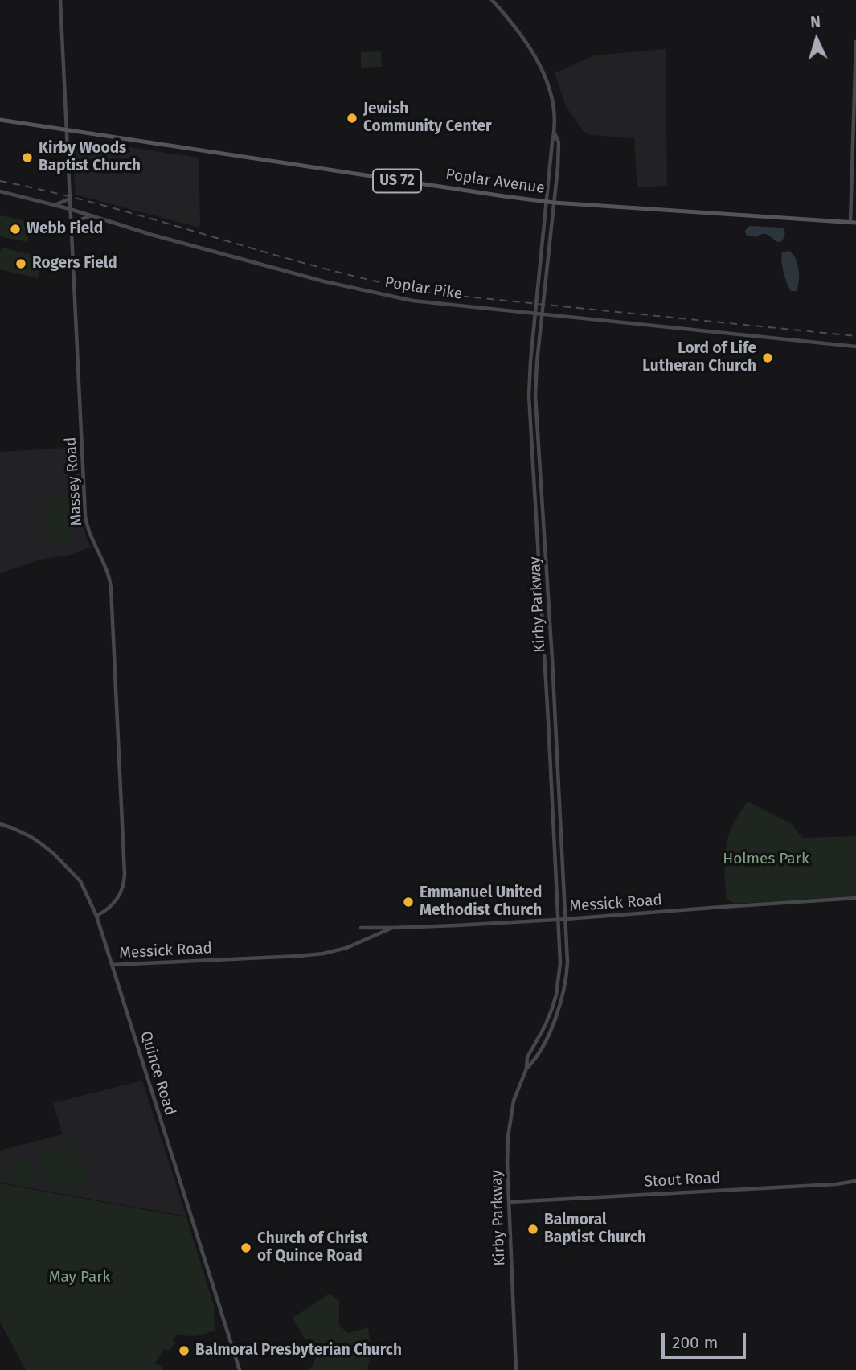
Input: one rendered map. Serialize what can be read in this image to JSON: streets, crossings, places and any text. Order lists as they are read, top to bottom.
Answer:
{
  "streets": {
    "main road": [
      "US 72",
      "Poplar Avenue",
      "Poplar Pike",
      "Massey Road",
      "Kirby Parkway",
      "Messick Road",
      "Quince Road",
      "Stout Road"
    ]
  },
  "crossings": [
    ["Poplar Avenue", "Massey Road"],
    ["Poplar Avenue", "Kirby Parkway"],
    ["Poplar Pike", "Massey Road"],
    ["Poplar Pike", "Kirby Parkway"],
    ["Massey Road", "Quince Road"],
    ["Kirby Parkway", "Messick Road"],
    ["Kirby Parkway", "Stout Road"],
    ["Messick Road", "Quince Road"]
  ],
  "parks": ["Holmes Park", "May Park"],
  "places": [
    "Jewish Community Center",
    "Kirby Woods Baptist Church",
    "Webb Field",
    "Rogers Field",
    "Lord of Life Lutheran Church",
    "Emmanuel United Methodist Church",
    "Balmoral Baptist Church",
    "Church of Christ of Quince Road",
    "Balmoral Presbyterian Church"
  ],
  "scale_bar": "200 m",
  "north": "top"
}
